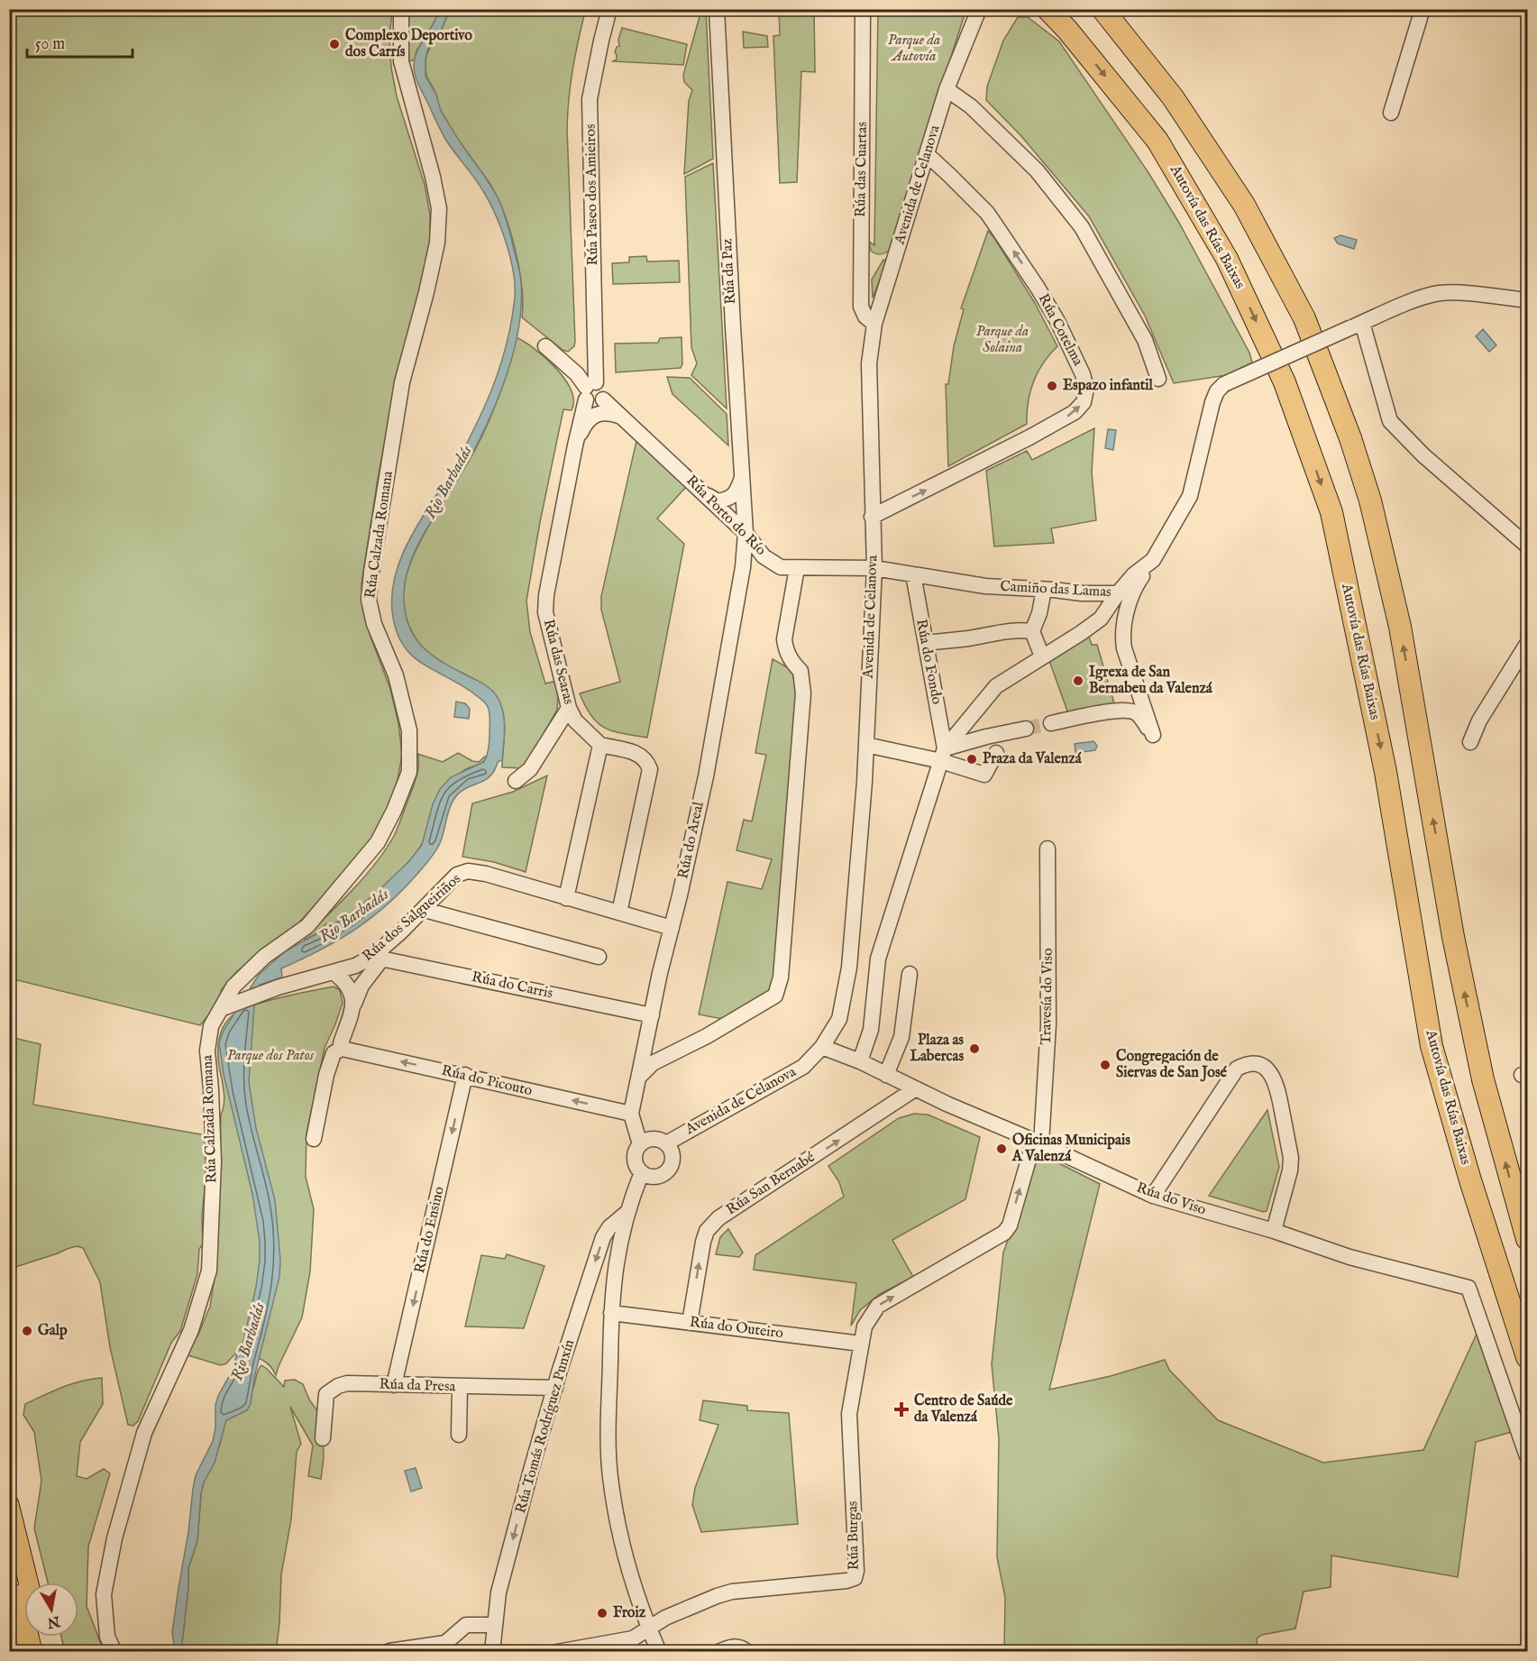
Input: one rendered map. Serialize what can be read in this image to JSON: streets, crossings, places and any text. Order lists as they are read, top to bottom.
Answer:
{
  "streets": {
    "highway": ["Autovía das Rías Baixas"],
    "street": [
      "Rúa das Cuartas",
      "Avenida de Celanova",
      "Rúa Paseo dos Amieiros",
      "Rúa da Paz",
      "Rúa Cotelma",
      "Rúa Porto do Río",
      "Rúa Calzada Romana",
      "Camiño das Lamas",
      "Rúa das Searas",
      "Rúa do Fondo",
      "Rúa do Areal",
      "Rúa dos Salgueiriños",
      "Rúa do Carris",
      "Travesía do Viso",
      "Rúa do Picouto",
      "Rúa San Bernabé",
      "Rúa do Viso",
      "Rúa do Ensino",
      "Rúa do Outeiro",
      "Rúa da Presa",
      "Rúa Tomás Rodríguez Punxín",
      "Rúa Burgas"
    ]
  },
  "crossings": [
    ["Rúa das Cuartas", "Avenida de Celanova"],
    ["Avenida de Celanova", "Rúa Cotelma"],
    ["Avenida de Celanova", "Rúa Porto do Río"],
    ["Avenida de Celanova", "Camiño das Lamas"],
    ["Avenida de Celanova", "Rúa do Areal"],
    ["Avenida de Celanova", "Rúa do Viso"],
    ["Rúa Paseo dos Amieiros", "Rúa Porto do Río"],
    ["Rúa Paseo dos Amieiros", "Rúa das Searas"],
    ["Rúa da Paz", "Rúa Porto do Río"],
    ["Rúa da Paz", "Rúa do Areal"],
    ["Rúa Porto do Río", "Camiño das Lamas"],
    ["Rúa Porto do Río", "Rúa das Searas"],
    ["Rúa Porto do Río", "Rúa do Areal"],
    ["Rúa Calzada Romana", "Rúa dos Salgueiriños"],
    ["Camiño das Lamas", "Rúa do Fondo"],
    ["Rúa do Areal", "Rúa dos Salgueiriños"],
    ["Rúa do Areal", "Rúa do Carris"],
    ["Rúa do Areal", "Rúa do Picouto"],
    ["Rúa dos Salgueiriños", "Rúa do Carris"],
    ["Travesía do Viso", "Rúa do Viso"],
    ["Travesía do Viso", "Rúa do Outeiro"],
    ["Travesía do Viso", "Rúa Burgas"],
    ["Rúa do Picouto", "Rúa do Ensino"],
    ["Rúa San Bernabé", "Rúa do Viso"],
    ["Rúa San Bernabé", "Rúa do Outeiro"],
    ["Rúa do Ensino", "Rúa da Presa"],
    ["Rúa do Outeiro", "Rúa Burgas"],
    ["Rúa da Presa", "Rúa Tomás Rodríguez Punxín"]
  ],
  "one_way": [
    "Travesía do Viso",
    "Rúa do Picouto",
    "Rúa San Bernabé",
    "Rúa do Ensino"
  ],
  "water": ["Rio Barbadás"],
  "parks": ["Parque da Autovía", "Parque da Solaina", "Parque dos Patos"],
  "places": {
    "other": [
      "Complexo Deportivo dos Carrís",
      "Espazo infantil",
      "Igrexa de San Bernabeu da Valenzá",
      "Praza da Valenzá",
      "Plaza as Labercas",
      "Congregación de Siervas de San José",
      "Oficinas Municipais A Valenzá",
      "Galp",
      "Froiz"
    ],
    "health": ["Centro de Saúde da Valenzá"]
  },
  "scale_bar": "50 m",
  "north": "bottom"
}
